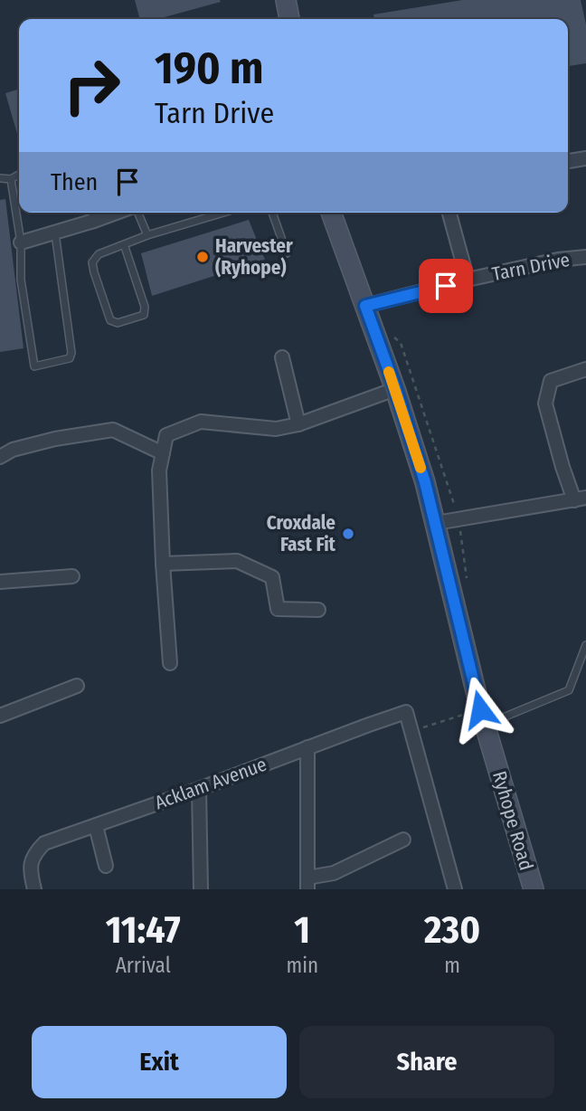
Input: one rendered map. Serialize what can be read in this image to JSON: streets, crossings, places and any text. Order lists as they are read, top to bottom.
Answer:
{
  "streets": {
    "main road": ["Ryhope Road"],
    "street": ["Tarn Drive", "Acklam Avenue"]
  },
  "crossings": [
    ["Tarn Drive", "Ryhope Road"]
  ],
  "places": ["Harvester (Ryhope)", "Croxdale Fast Fit"],
  "page": {
    "turn": ["190 m", "Tarn Drive"],
    "then": "Then",
    "eta": [
      "11:47",
      "Arrival",
      "1",
      "min",
      "230",
      "m"
    ],
    "buttons": ["Exit", "Share"]
  }
}
